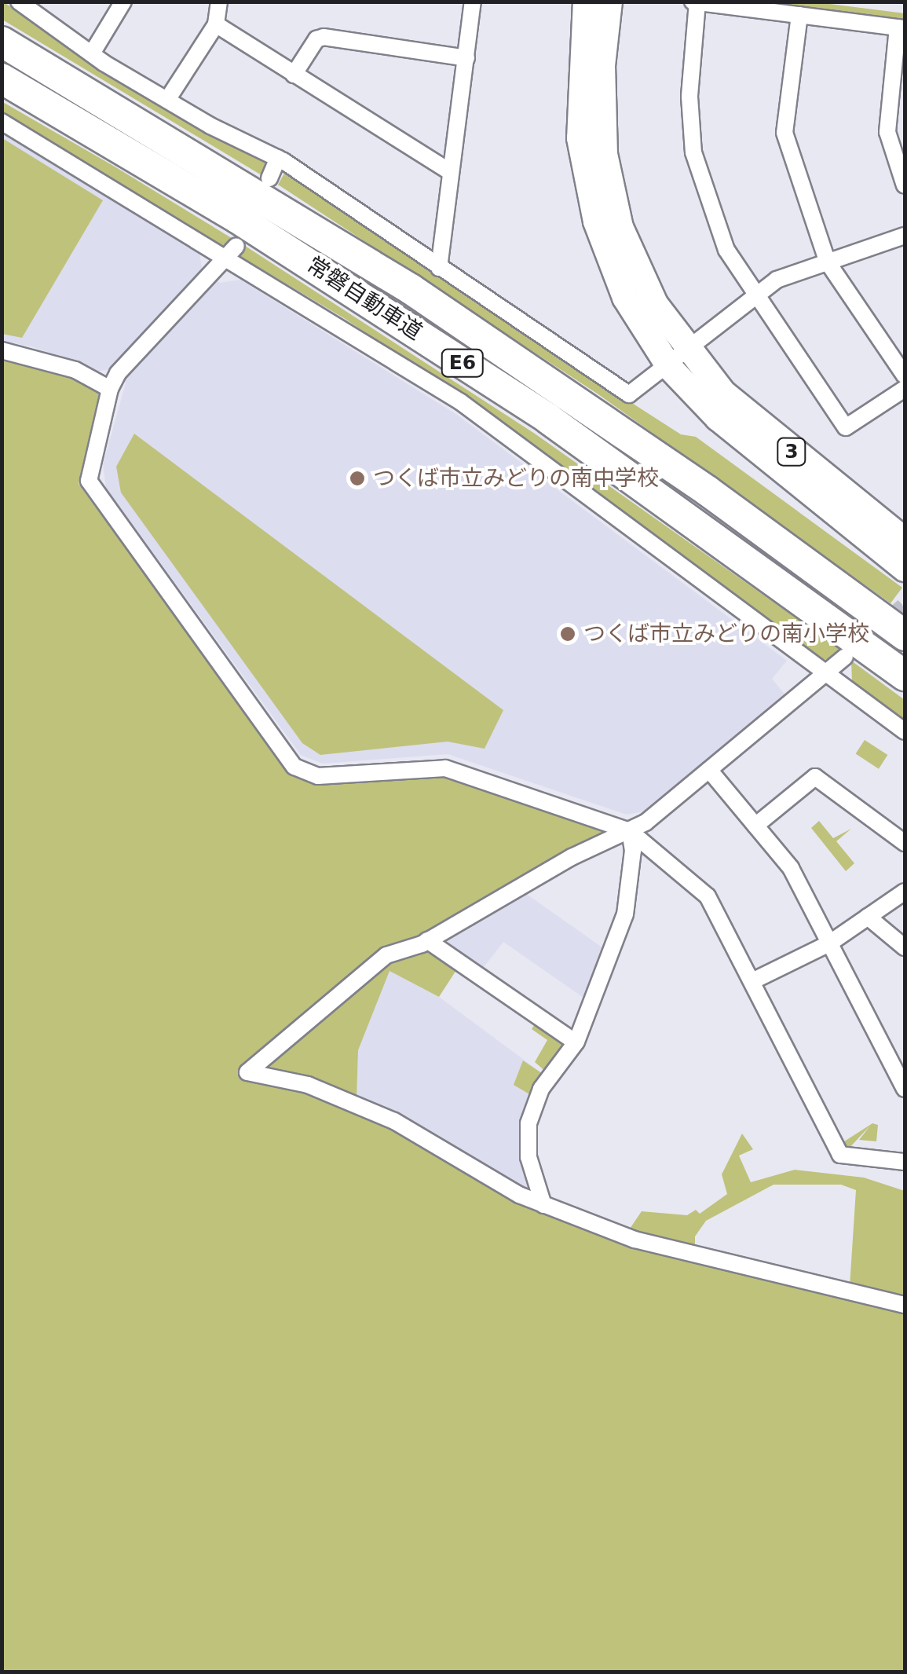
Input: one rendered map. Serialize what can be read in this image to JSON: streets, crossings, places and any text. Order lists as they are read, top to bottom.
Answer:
{
  "streets": {
    "highway": ["常磐自動車道", "E6"],
    "main road": ["3"]
  },
  "places": ["つくば市立みどりの南中学校", "つくば市立みどりの南小学校"]
}
